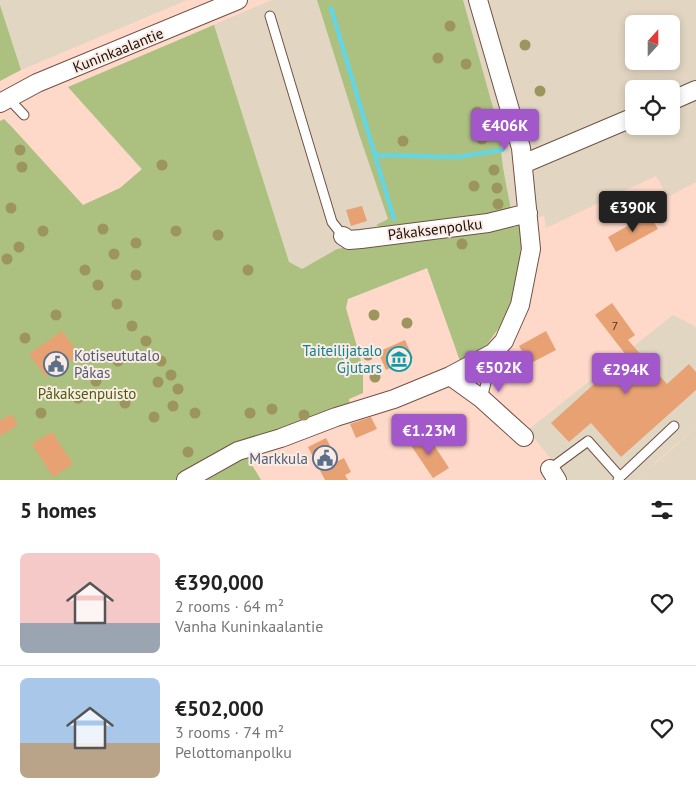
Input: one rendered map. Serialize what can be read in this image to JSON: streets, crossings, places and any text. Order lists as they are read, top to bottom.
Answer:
{
  "streets": {
    "street": ["Kuninkaalantie", "Påkaksenpolku"]
  },
  "parks": ["Påkaksenpuisto"],
  "places": {
    "museum": ["Taiteilijatalo Gjutars"],
    "public building": ["Kotiseututalo Påkas", "Markkula"]
  },
  "house_numbers": ["7"],
  "north": "top",
  "page": {
    "price": [
      "€406K",
      "€390K",
      "€502K",
      "€294K",
      "€1.23M"
    ],
    "heading": "5 homes",
    "list": [
      {
        "name": "€390,000",
        "note": "2 rooms · 64 m² · Vanha Kuninkaalantie"
      },
      {
        "name": "€502,000",
        "note": "3 rooms · 74 m² · Pelottomanpolku"
      }
    ]
  }
}
